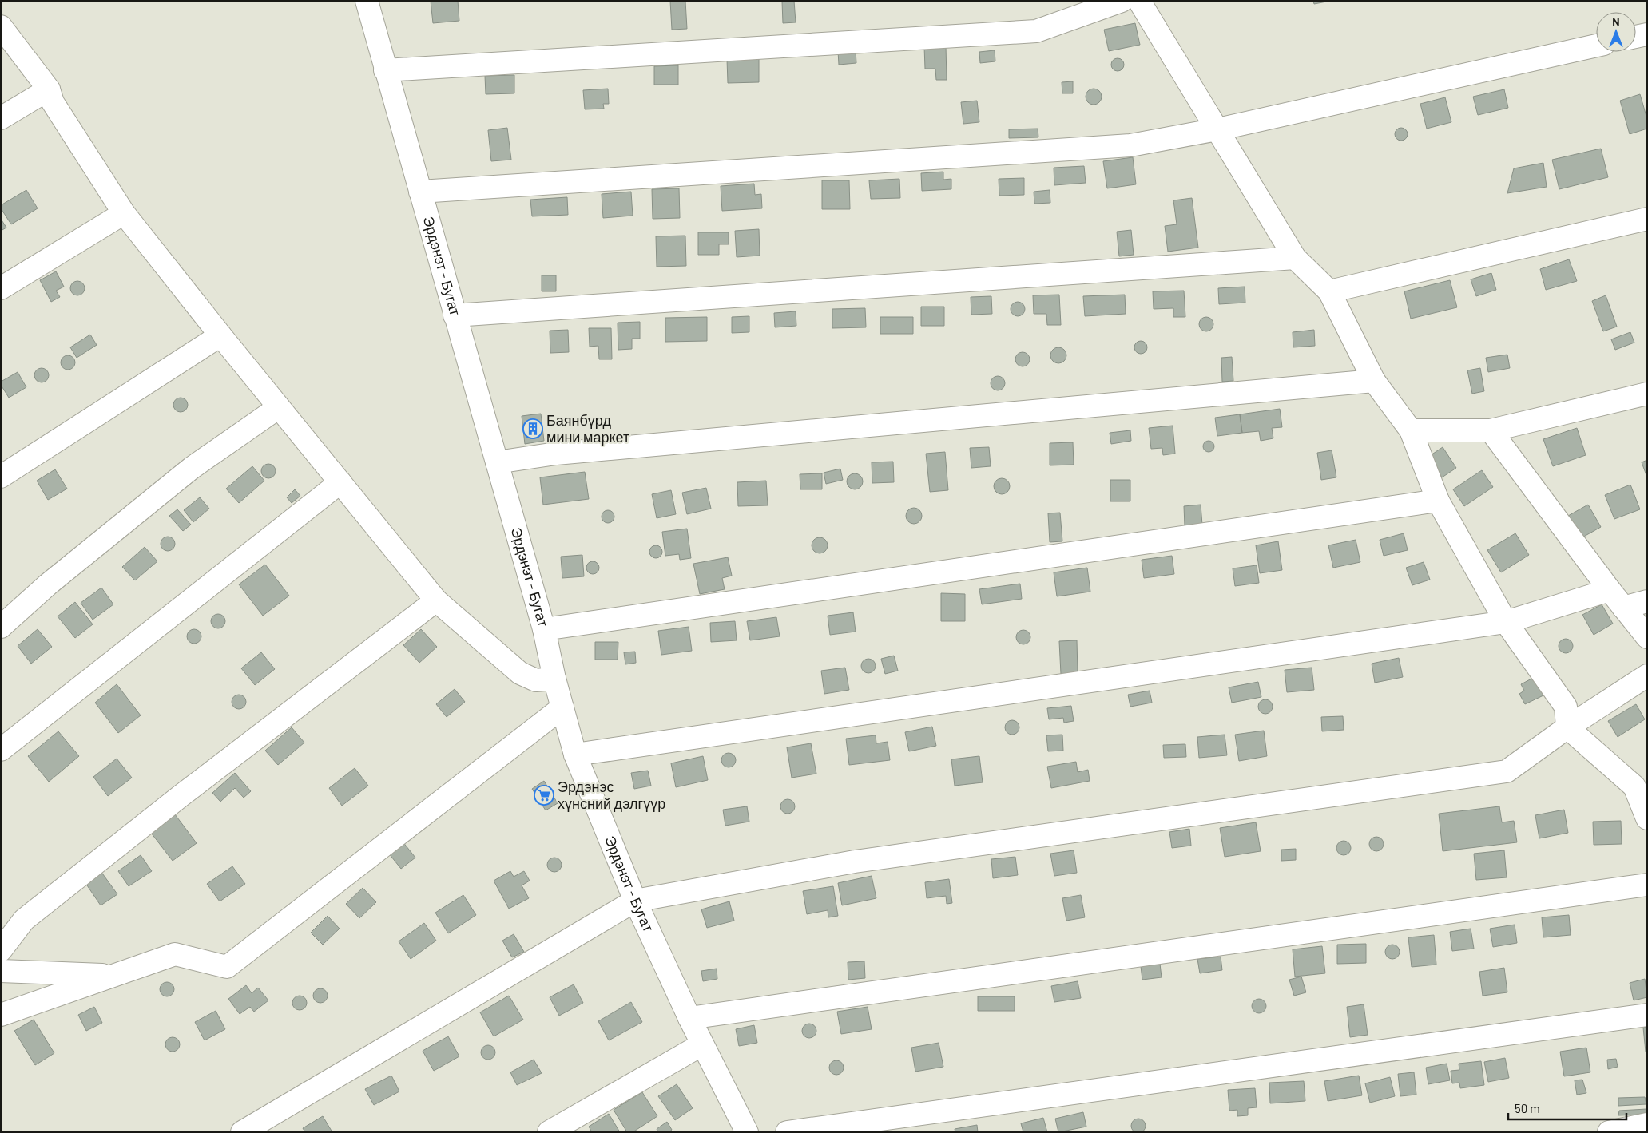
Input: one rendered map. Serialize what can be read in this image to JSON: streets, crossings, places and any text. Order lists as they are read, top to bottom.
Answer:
{
  "streets": {
    "street": ["Эрдэнэт - Бугат"]
  },
  "places": {
    "building": ["Баянбүрд мини маркет"],
    "supermarket": ["Эрдэнэс хүнсний дэлгүүр"]
  },
  "scale_bar": "50 m",
  "north": "top"
}
